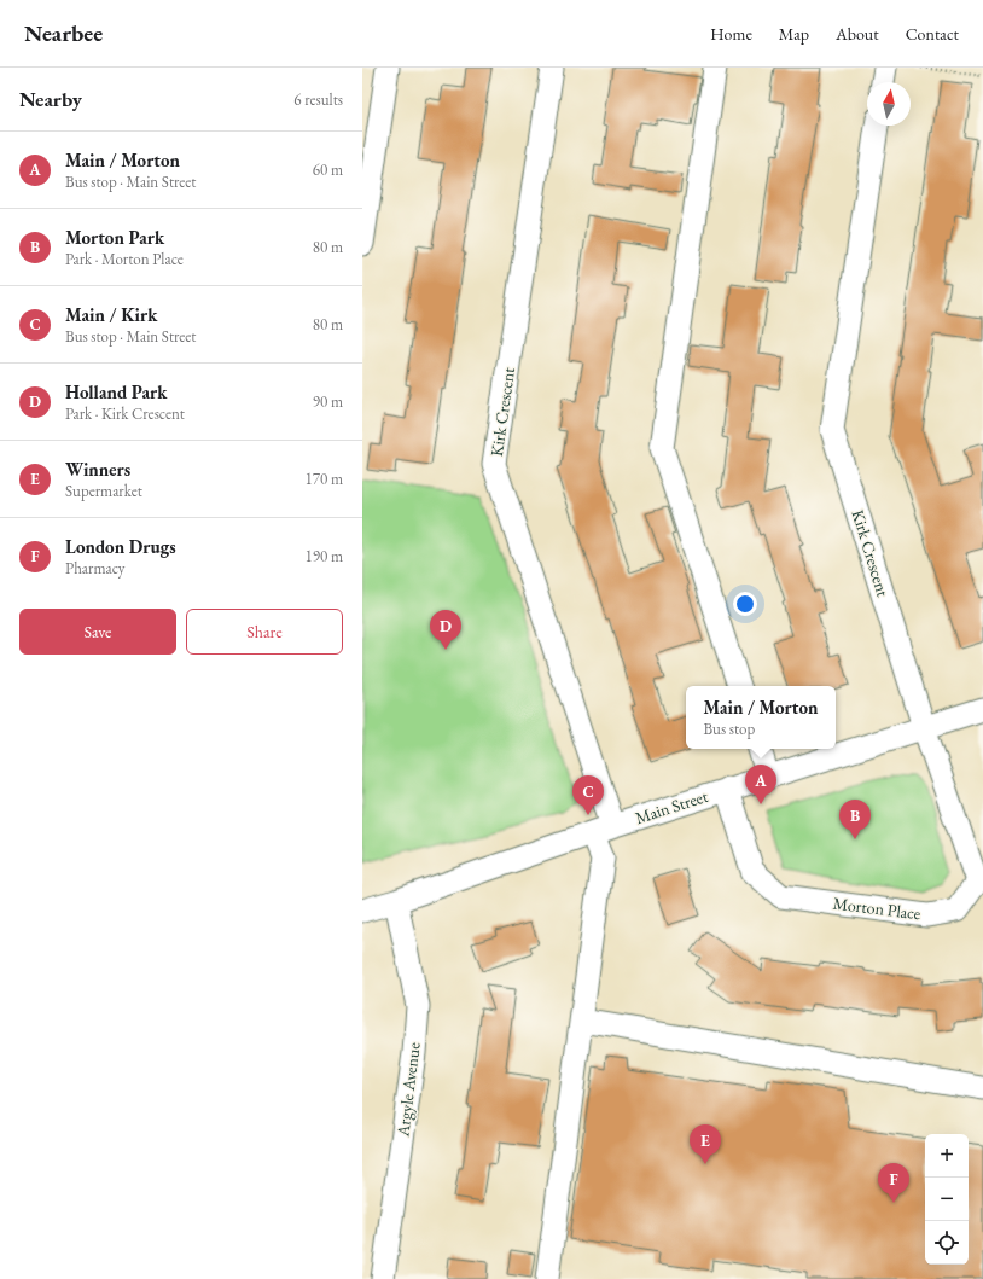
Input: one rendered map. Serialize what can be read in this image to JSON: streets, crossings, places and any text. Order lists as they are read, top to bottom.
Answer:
{
  "streets": {
    "street": [
      "Kirk Crescent",
      "Main Street",
      "Morton Place",
      "Argyle Avenue"
    ]
  },
  "crossings": [
    ["Kirk Crescent", "Main Street"],
    ["Kirk Crescent", "Morton Place"],
    ["Main Street", "Morton Place"],
    ["Main Street", "Argyle Avenue"]
  ],
  "north": "top",
  "page": {
    "header": "Nearbee",
    "nav": [
      "Home",
      "Map",
      "About",
      "Contact"
    ],
    "heading": ["Nearby", "6 results"],
    "list": [
      {
        "mark": "A",
        "name": "Main / Morton",
        "note": "Bus stop · Main Street",
        "value": "60 m"
      },
      {
        "mark": "B",
        "name": "Morton Park",
        "note": "Park · Morton Place",
        "value": "80 m"
      },
      {
        "mark": "C",
        "name": "Main / Kirk",
        "note": "Bus stop · Main Street",
        "value": "80 m"
      },
      {
        "mark": "D",
        "name": "Holland Park",
        "note": "Park · Kirk Crescent",
        "value": "90 m"
      },
      {
        "mark": "E",
        "name": "Winners",
        "note": "Supermarket",
        "value": "170 m"
      },
      {
        "mark": "F",
        "name": "London Drugs",
        "note": "Pharmacy",
        "value": "190 m"
      }
    ],
    "buttons": ["Save", "Share"],
    "pins": [
      "D",
      "A",
      "C",
      "B",
      "E",
      "F"
    ],
    "popup": ["Main / Morton", "Bus stop"],
    "map_buttons": ["+", "−"]
  }
}
